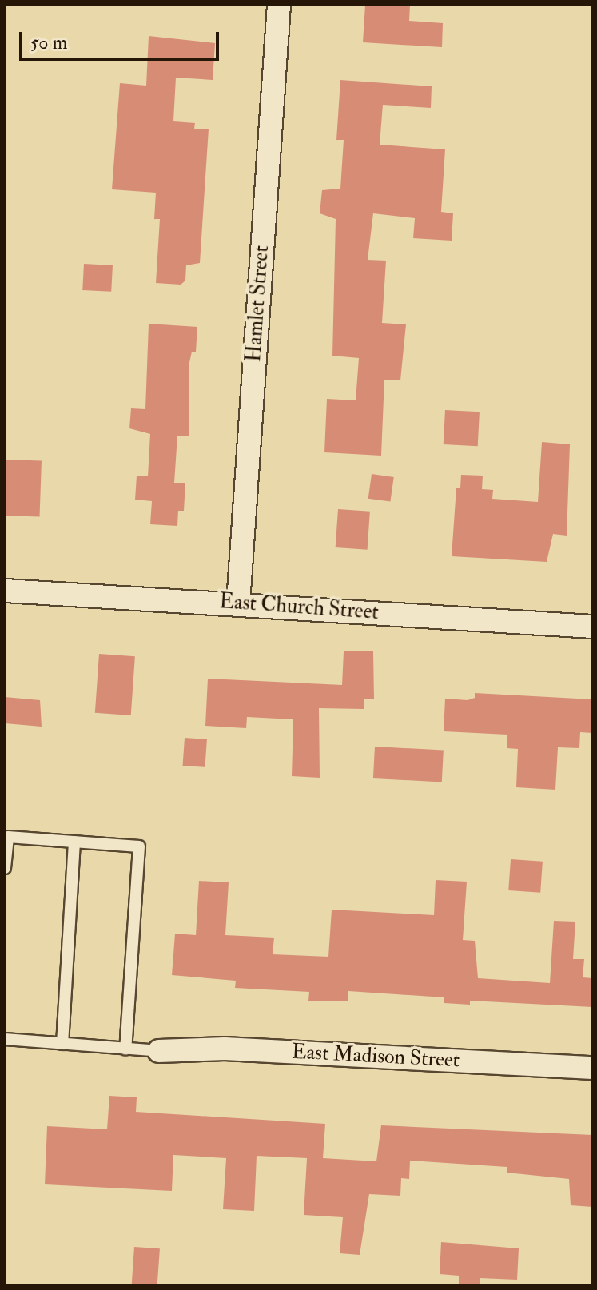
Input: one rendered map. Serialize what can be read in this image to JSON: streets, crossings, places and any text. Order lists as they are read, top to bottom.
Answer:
{
  "streets": {
    "street": ["Hamlet Street", "East Church Street", "East Madison Street"]
  },
  "crossings": [
    ["Hamlet Street", "East Church Street"]
  ],
  "scale_bar": "50 m"
}
